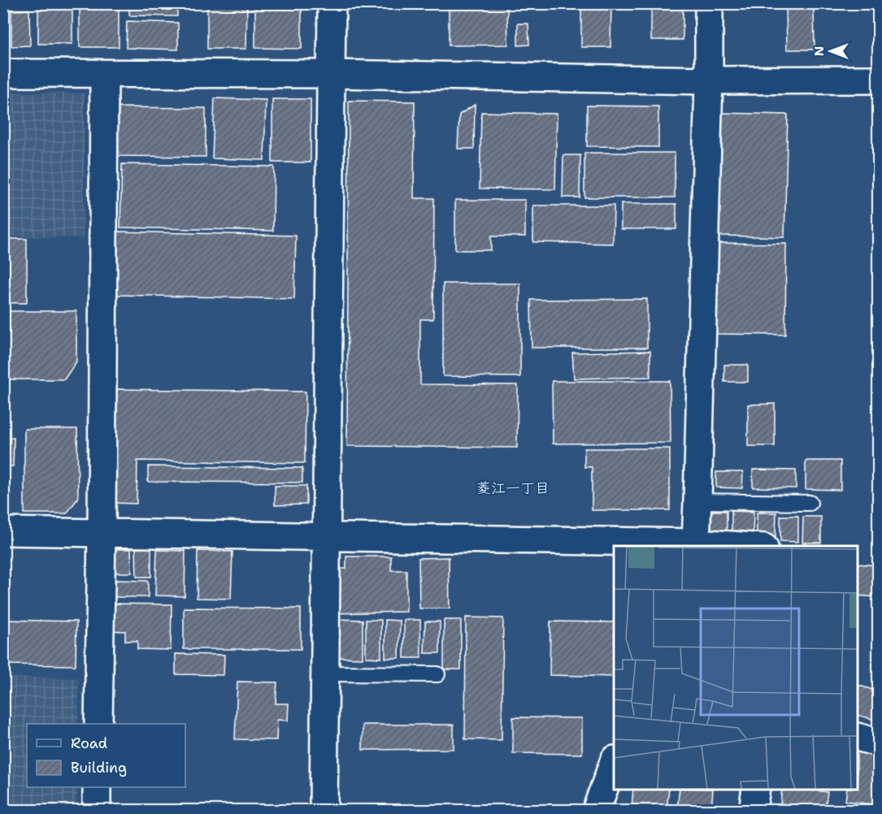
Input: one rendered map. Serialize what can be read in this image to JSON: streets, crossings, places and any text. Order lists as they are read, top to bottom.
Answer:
{
  "districts": ["菱江一丁目"],
  "legend": ["Road", "Building"],
  "north": "left"
}
